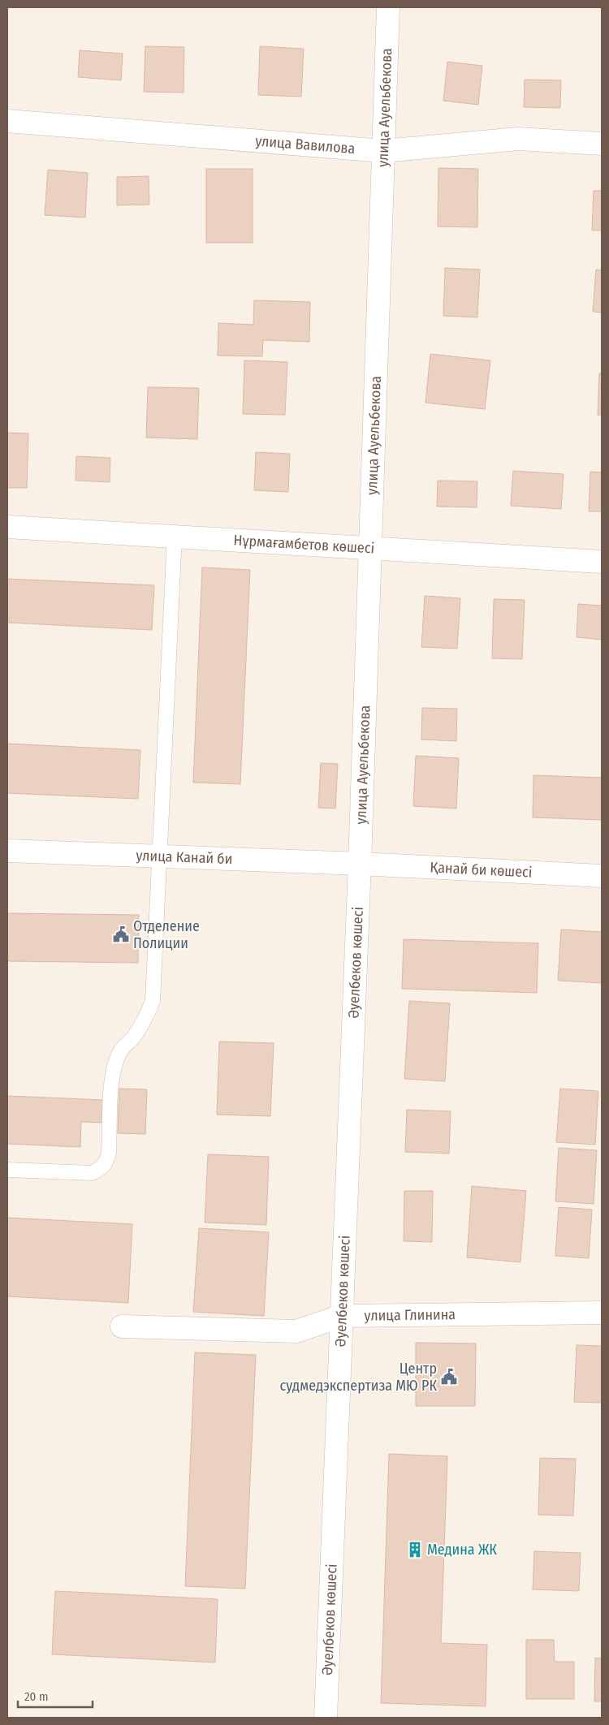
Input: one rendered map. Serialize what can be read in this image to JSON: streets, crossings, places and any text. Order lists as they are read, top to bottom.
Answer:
{
  "streets": {
    "street": [
      "улица Ауельбекова",
      "улица Вавилова",
      "Нұрмағамбетов көшесі",
      "улица Канай би",
      "Қанай би көшесі",
      "Әуелбеков көшесі",
      "улица Глинина"
    ]
  },
  "crossings": [
    ["улица Ауельбекова", "улица Вавилова"],
    ["улица Ауельбекова", "Нұрмағамбетов көшесі"],
    ["улица Ауельбекова", "улица Канай би"],
    ["улица Ауельбекова", "Қанай би көшесі"],
    ["улица Ауельбекова", "Әуелбеков көшесі"],
    ["улица Канай би", "Қанай би көшесі"],
    ["улица Канай би", "Әуелбеков көшесі"],
    ["Қанай би көшесі", "Әуелбеков көшесі"],
    ["Әуелбеков көшесі", "улица Глинина"]
  ],
  "places": {
    "public building": ["Отделение Полиции", "Центр судмедэкспертиза МЮ РК"],
    "building": ["Медина ЖК"]
  },
  "scale_bar": "20 m"
}
